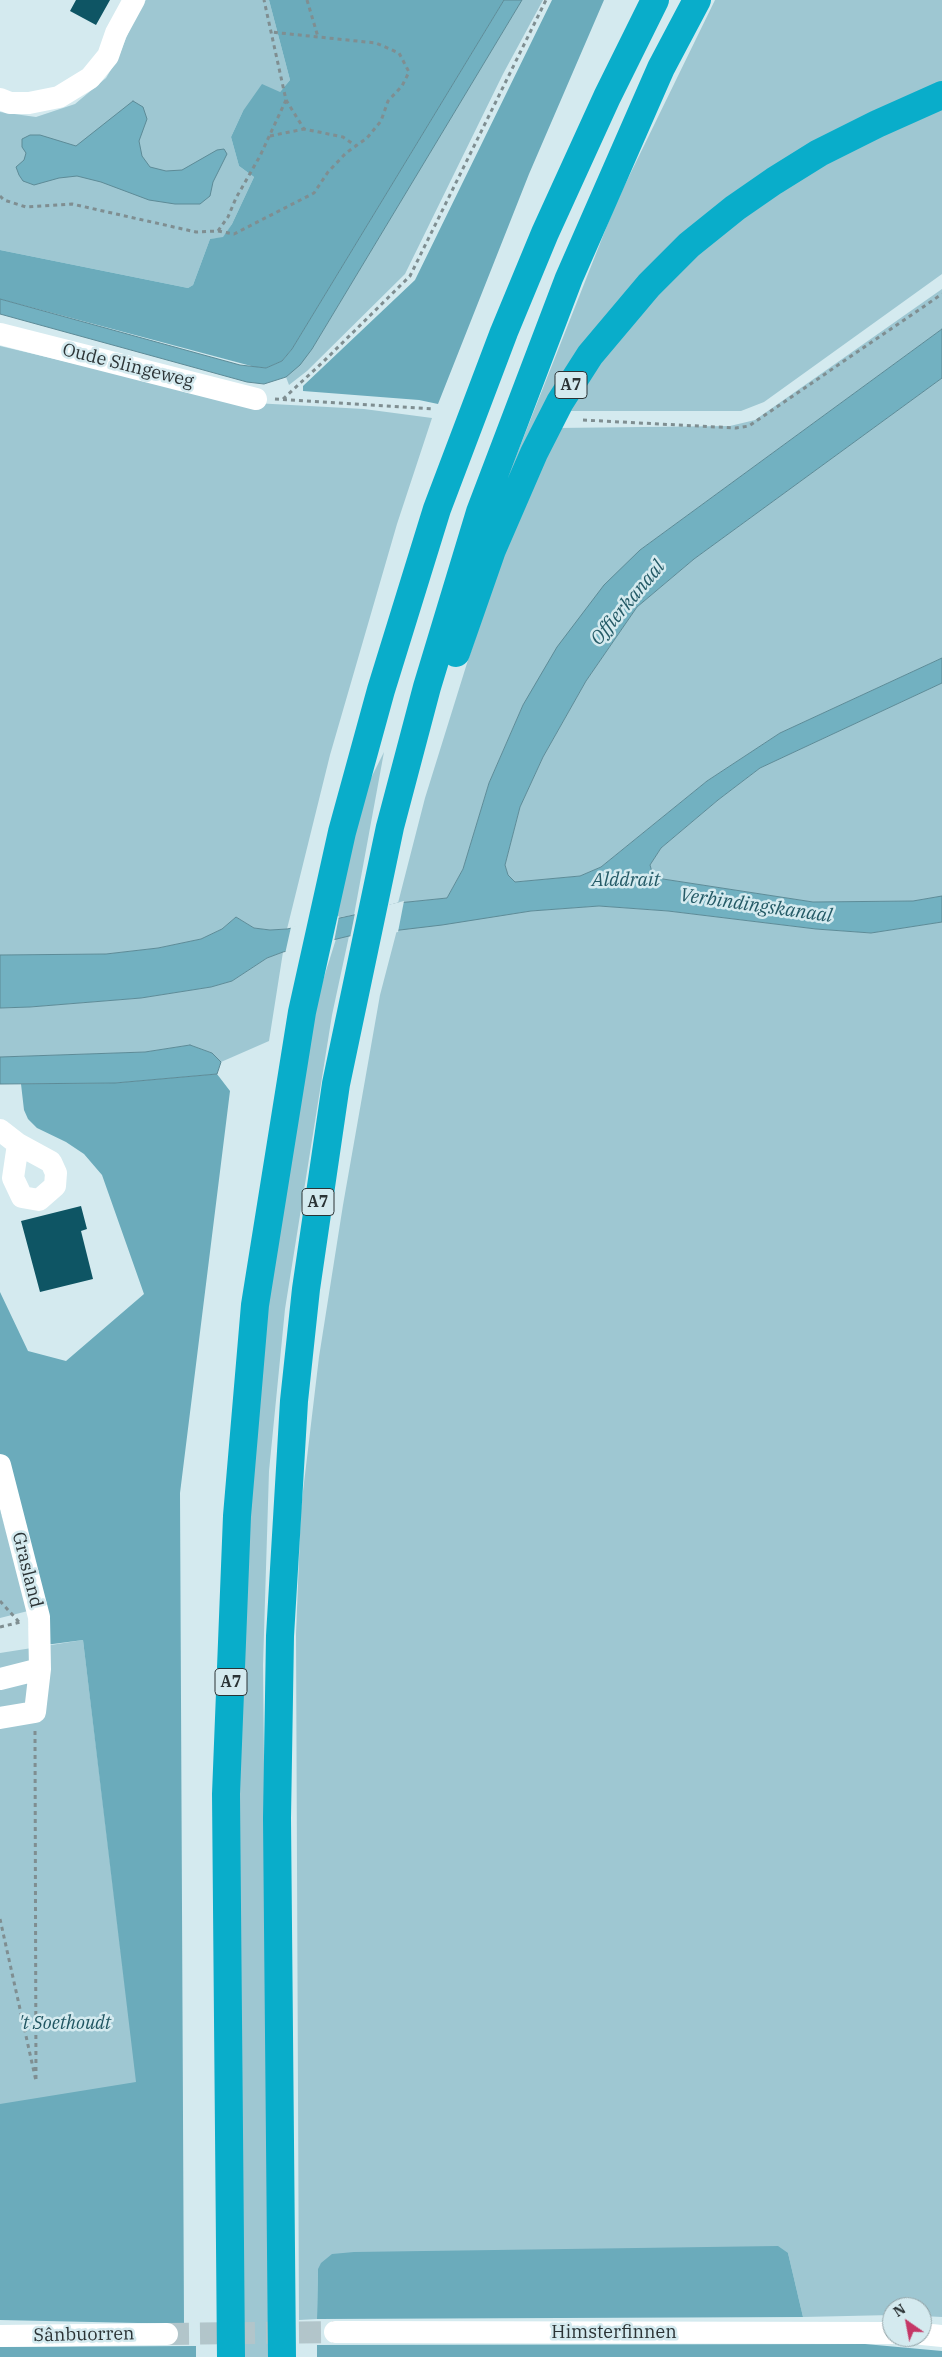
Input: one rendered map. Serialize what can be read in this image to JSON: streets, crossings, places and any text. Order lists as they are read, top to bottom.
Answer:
{
  "streets": {
    "highway": ["A7"],
    "street": [
      "Oude Slingeweg",
      "Grasland",
      "Himsterfinnen",
      "Sânbuorren"
    ]
  },
  "water": ["Offierkanaal", "Alddrait", "Verbindingskanaal"],
  "parks": ["'t Soethoudt"],
  "north": "top left"
}
